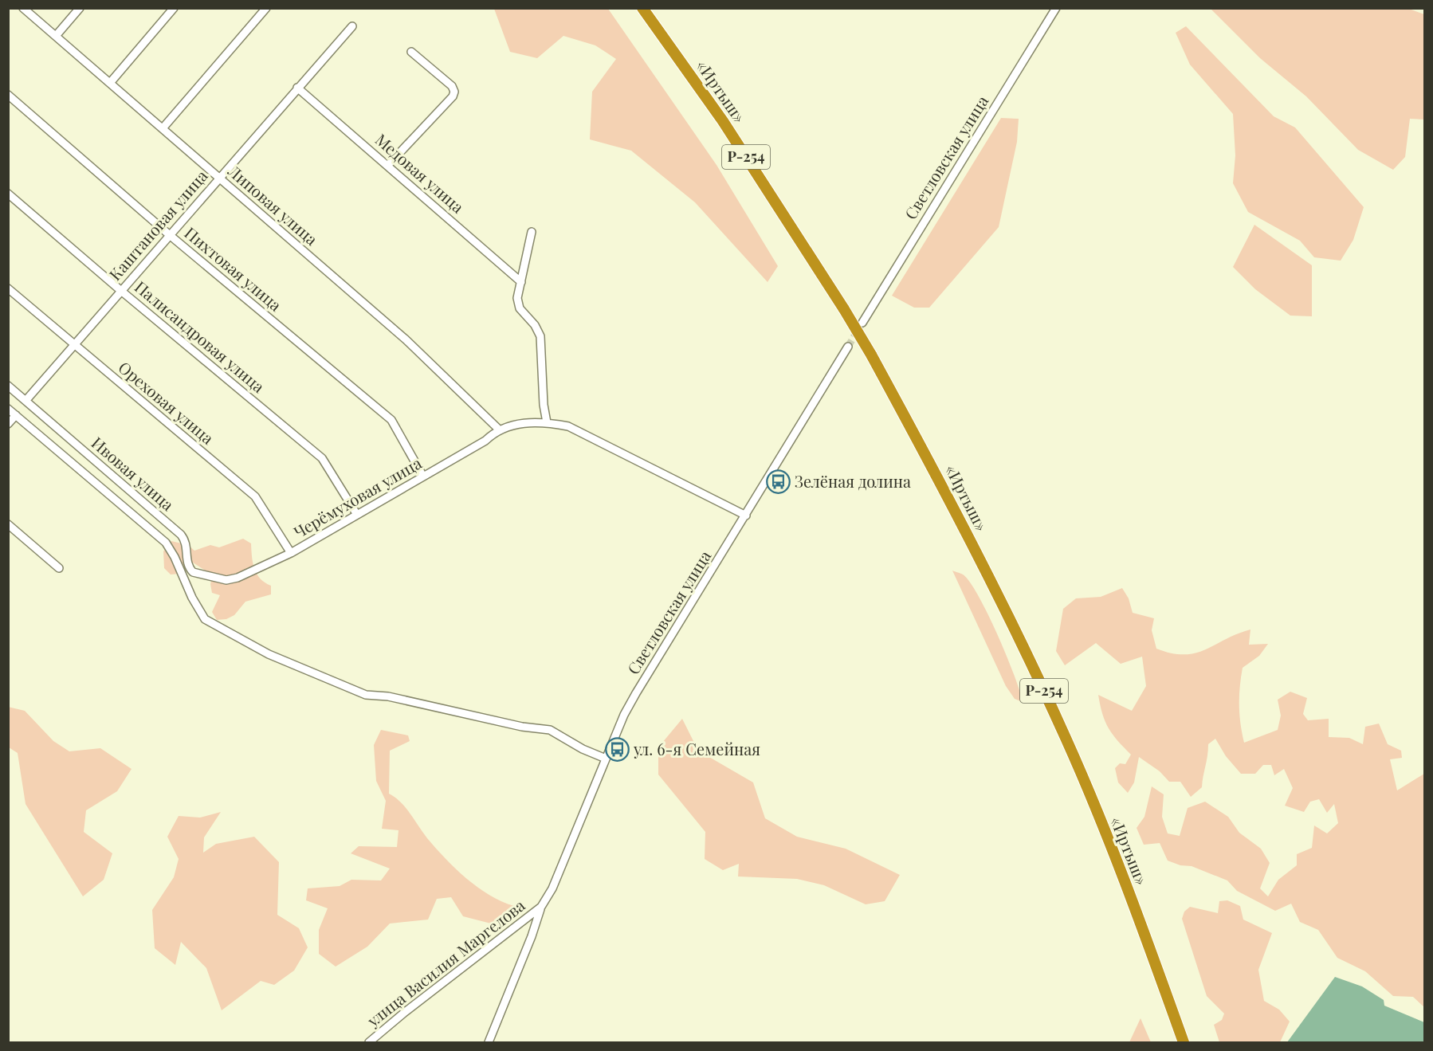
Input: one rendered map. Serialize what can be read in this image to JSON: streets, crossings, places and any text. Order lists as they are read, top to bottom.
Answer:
{
  "streets": {
    "highway": ["«Иртыш»", "Р-254"],
    "street": [
      "Светловская улица",
      "Медовая улица",
      "Липовая улица",
      "Каштановая улица",
      "Пихтовая улица",
      "Палисандровая улица",
      "Ореховая улица",
      "Ивовая улица",
      "Черёмуховая улица",
      "улица Василия Маргелова"
    ]
  },
  "crossings": [
    ["Светловская улица", "Ивовая улица"],
    ["Светловская улица", "улица Василия Маргелова"],
    ["Медовая улица", "Каштановая улица"],
    ["Липовая улица", "Каштановая улица"],
    ["Липовая улица", "Черёмуховая улица"],
    ["Каштановая улица", "Пихтовая улица"],
    ["Каштановая улица", "Палисандровая улица"],
    ["Каштановая улица", "Ореховая улица"],
    ["Каштановая улица", "Ивовая улица"],
    ["Пихтовая улица", "Черёмуховая улица"],
    ["Палисандровая улица", "Черёмуховая улица"],
    ["Ореховая улица", "Черёмуховая улица"],
    ["Ивовая улица", "Черёмуховая улица"]
  ],
  "places": {
    "bus stop": ["Зелёная долина", "ул. 6-я Семейная"]
  }
}
